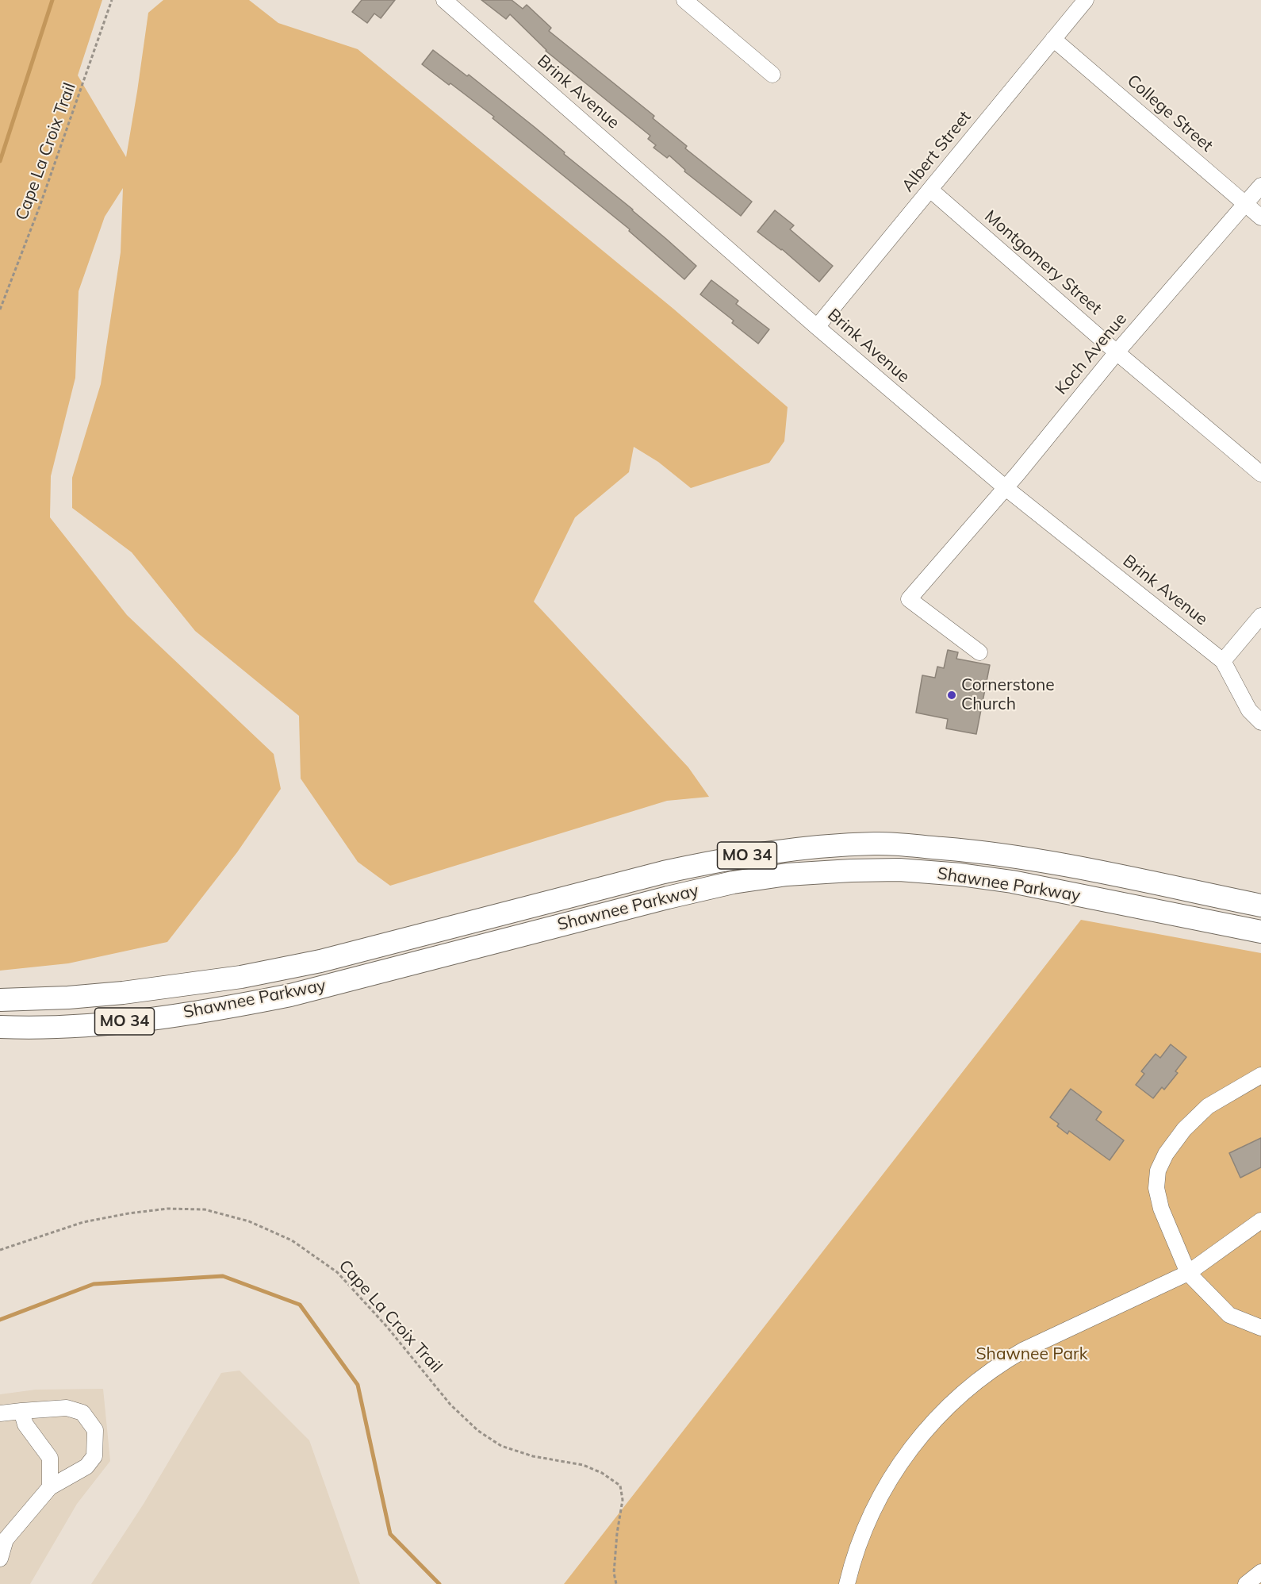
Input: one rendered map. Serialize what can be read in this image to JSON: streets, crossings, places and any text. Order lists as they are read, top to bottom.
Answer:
{
  "streets": {
    "highway": ["MO 34", "Shawnee Parkway"],
    "street": [
      "Brink Avenue",
      "College Street",
      "Albert Street",
      "Montgomery Street",
      "Koch Avenue"
    ],
    "path": ["Cape La Croix Trail"]
  },
  "crossings": [
    ["Brink Avenue", "Albert Street"],
    ["Brink Avenue", "Koch Avenue"],
    ["College Street", "Albert Street"],
    ["College Street", "Koch Avenue"],
    ["Albert Street", "Montgomery Street"],
    ["Montgomery Street", "Koch Avenue"]
  ],
  "parks": ["Shawnee Park"],
  "places": ["Cornerstone Church"]
}
